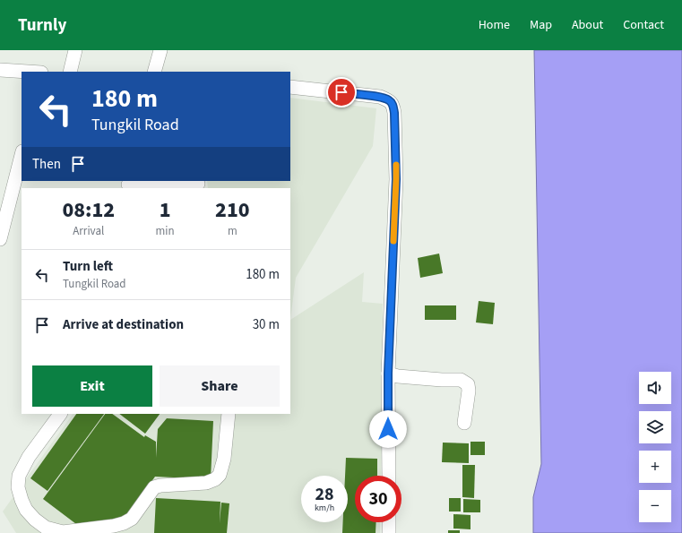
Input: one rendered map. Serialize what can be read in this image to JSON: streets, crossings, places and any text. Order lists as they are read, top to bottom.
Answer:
{
  "page": {
    "header": "Turnly",
    "nav": [
      "Home",
      "Map",
      "About",
      "Contact"
    ],
    "turn": ["180 m", "Tungkil Road"],
    "then": "Then",
    "eta": [
      "08:12",
      "Arrival",
      "1",
      "min",
      "210",
      "m"
    ],
    "list": [
      {
        "name": "Turn left",
        "note": "Tungkil Road",
        "value": "180 m"
      },
      {
        "name": "Arrive at destination",
        "value": "30 m"
      }
    ],
    "buttons": ["Exit", "Share"],
    "map_buttons": ["+", "−"],
    "speed": "28 km/h",
    "limit": "30"
  }
}
